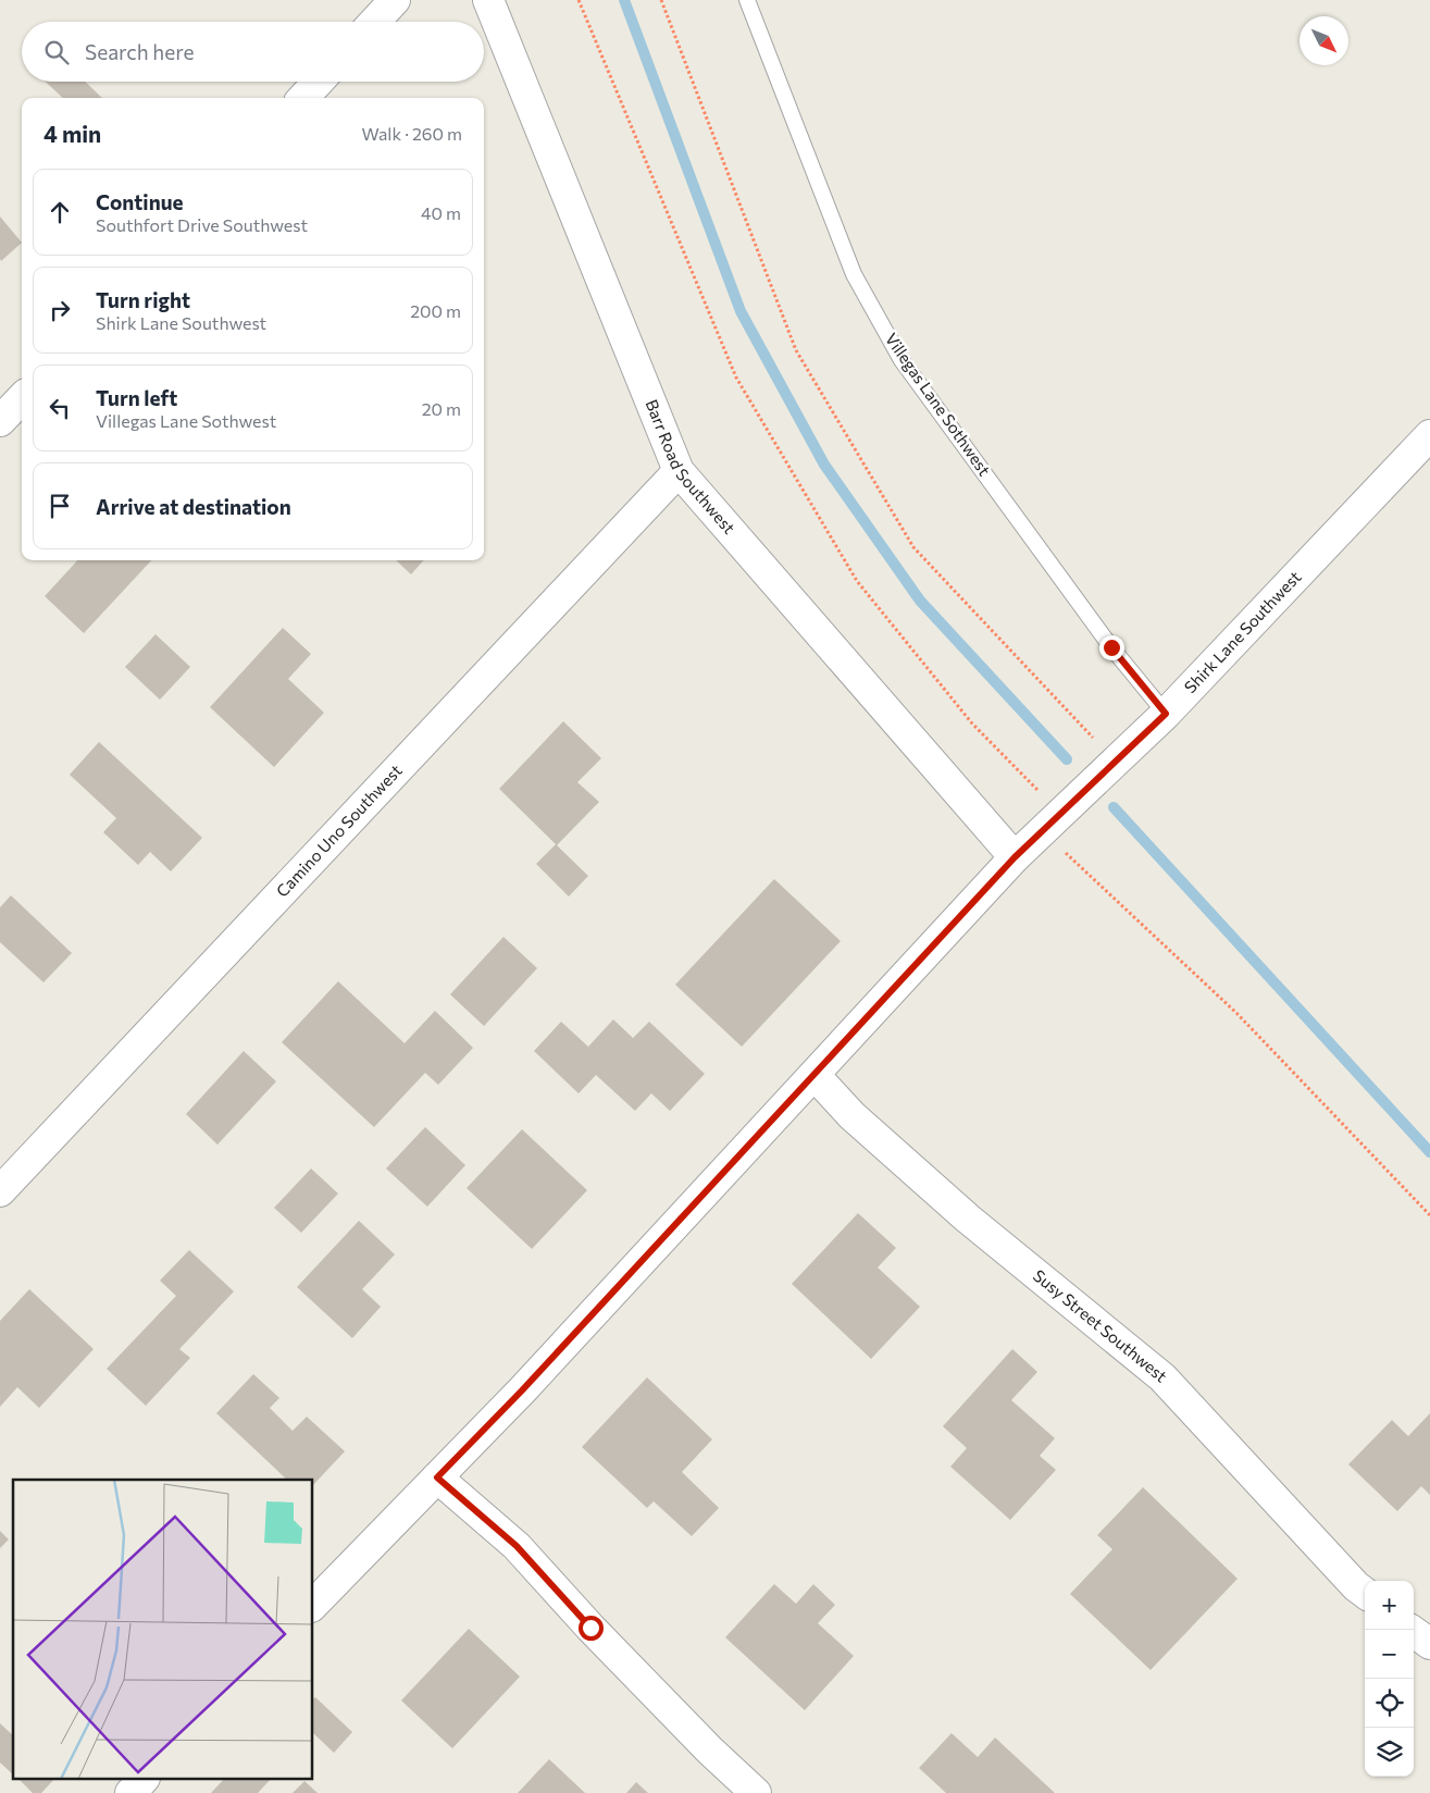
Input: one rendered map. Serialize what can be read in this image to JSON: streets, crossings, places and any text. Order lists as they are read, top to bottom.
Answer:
{
  "streets": {
    "street": [
      "Barr Road Southwest",
      "Shirk Lane Southwest",
      "Camino Uno Southwest",
      "Susy Street Southwest"
    ],
    "lane": ["Villegas Lane Sothwest"]
  },
  "crossings": [
    ["Villegas Lane Sothwest", "Shirk Lane Southwest"],
    ["Barr Road Southwest", "Shirk Lane Southwest"],
    ["Barr Road Southwest", "Camino Uno Southwest"],
    ["Shirk Lane Southwest", "Susy Street Southwest"]
  ],
  "north": "bottom right",
  "page": {
    "search": "Search here",
    "heading": ["4 min", "Walk · 260 m"],
    "list": [
      ["Continue", "Southfort Drive Southwest", "40 m"],
      ["Turn right", "Shirk Lane Southwest", "200 m"],
      ["Turn left", "Villegas Lane Sothwest", "20 m"],
      "Arrive at destination"
    ],
    "map_buttons": ["+", "−"]
  }
}
